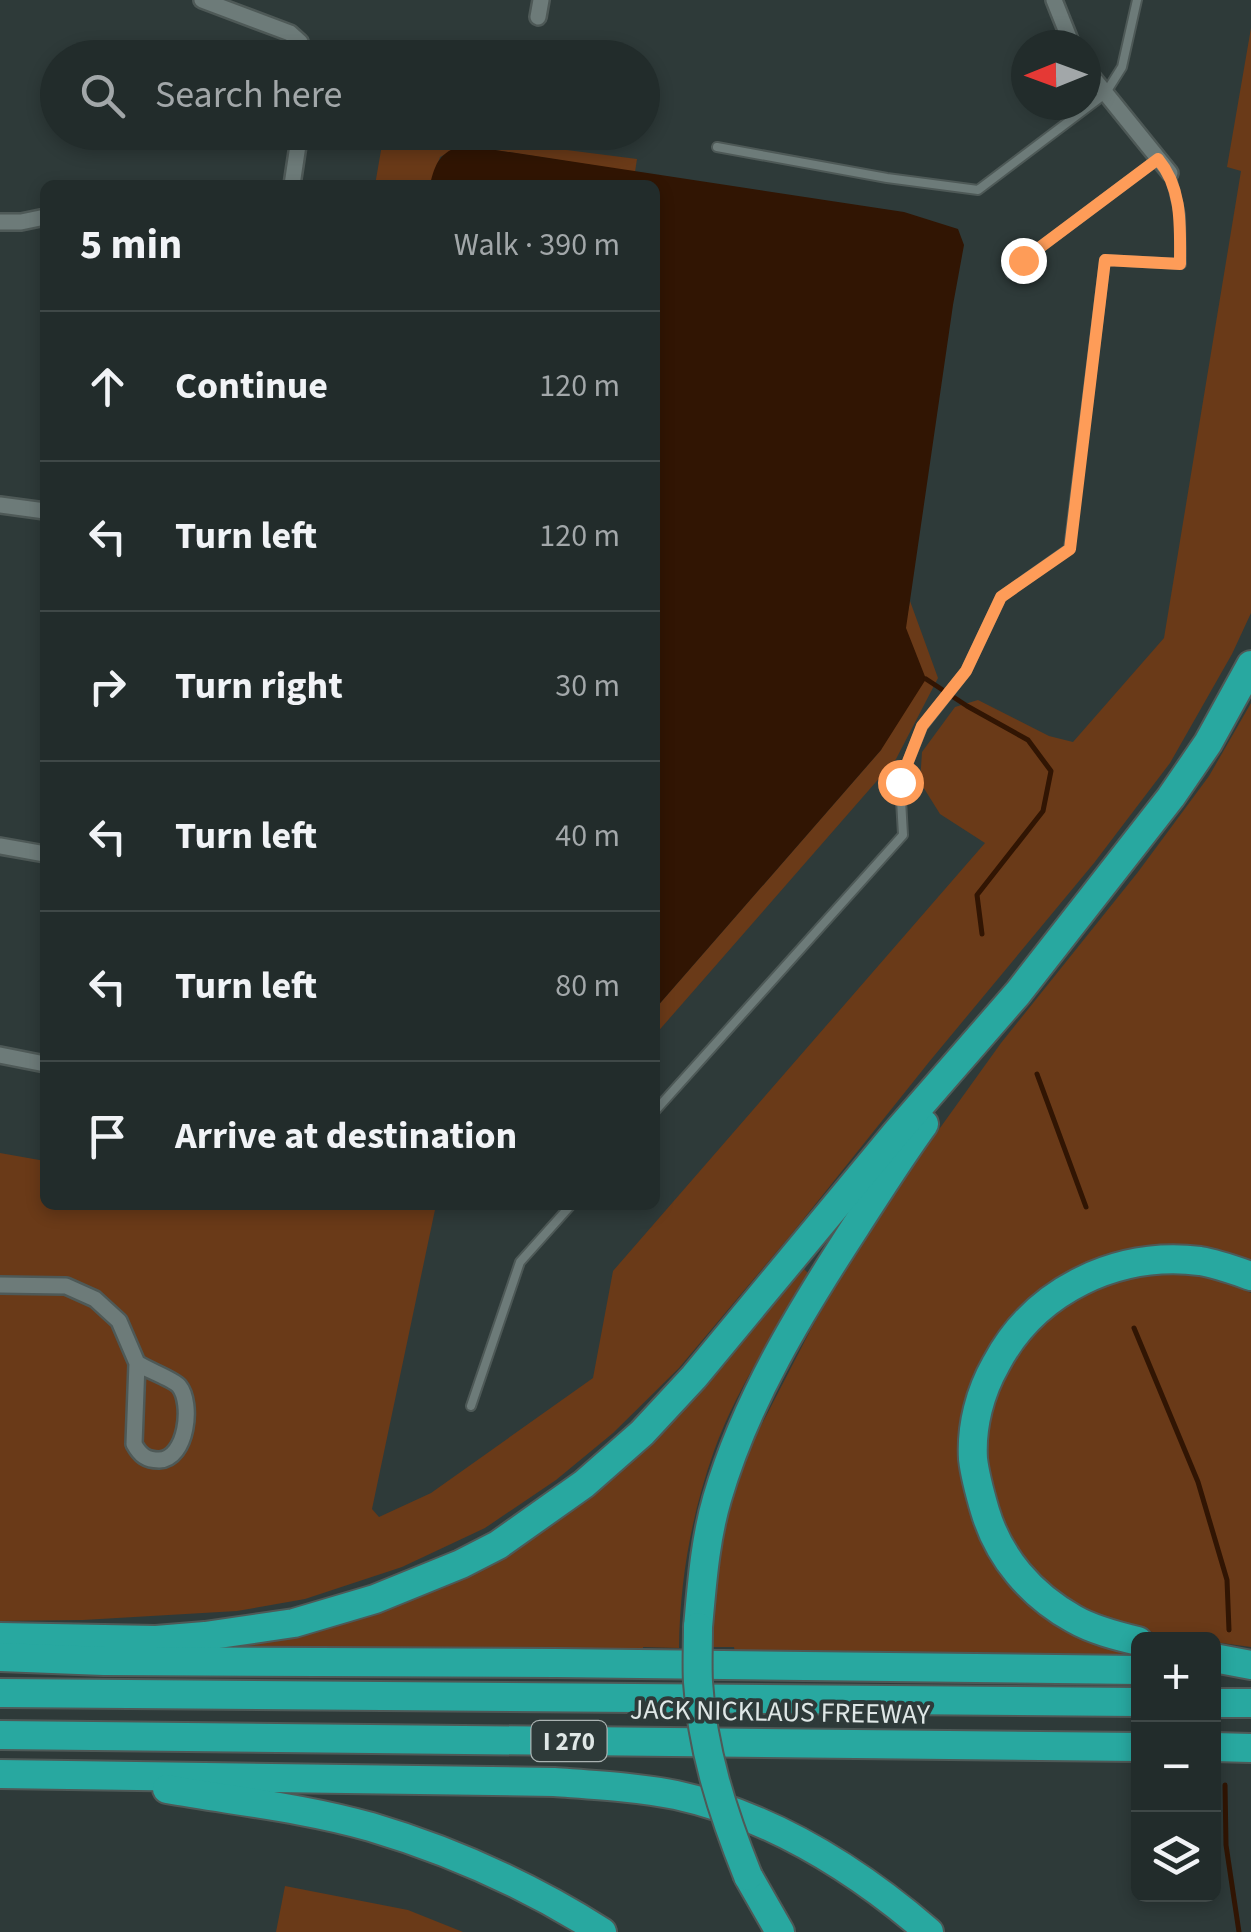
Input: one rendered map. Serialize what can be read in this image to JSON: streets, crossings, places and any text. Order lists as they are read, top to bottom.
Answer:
{
  "streets": {
    "highway": ["JACK NICKLAUS FREEWAY", "I 270"]
  },
  "north": "left",
  "page": {
    "search": "Search here",
    "heading": ["5 min", "Walk · 390 m"],
    "list": [
      ["Continue", "120 m"],
      ["Turn left", "120 m"],
      ["Turn right", "30 m"],
      ["Turn left", "40 m"],
      ["Turn left", "80 m"],
      "Arrive at destination"
    ],
    "map_buttons": ["+", "−"]
  }
}
